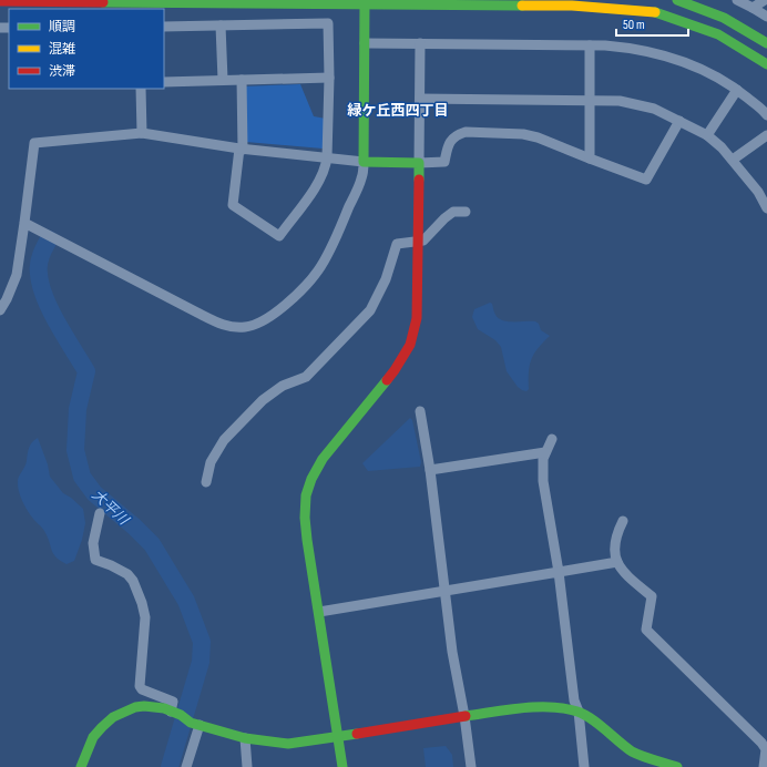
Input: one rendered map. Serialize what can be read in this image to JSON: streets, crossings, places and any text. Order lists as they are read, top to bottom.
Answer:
{
  "districts": ["緑ケ丘西四丁目"],
  "water": ["大平川"],
  "legend": ["順調", "混雑", "渋滞"],
  "scale_bar": "50 m"
}
